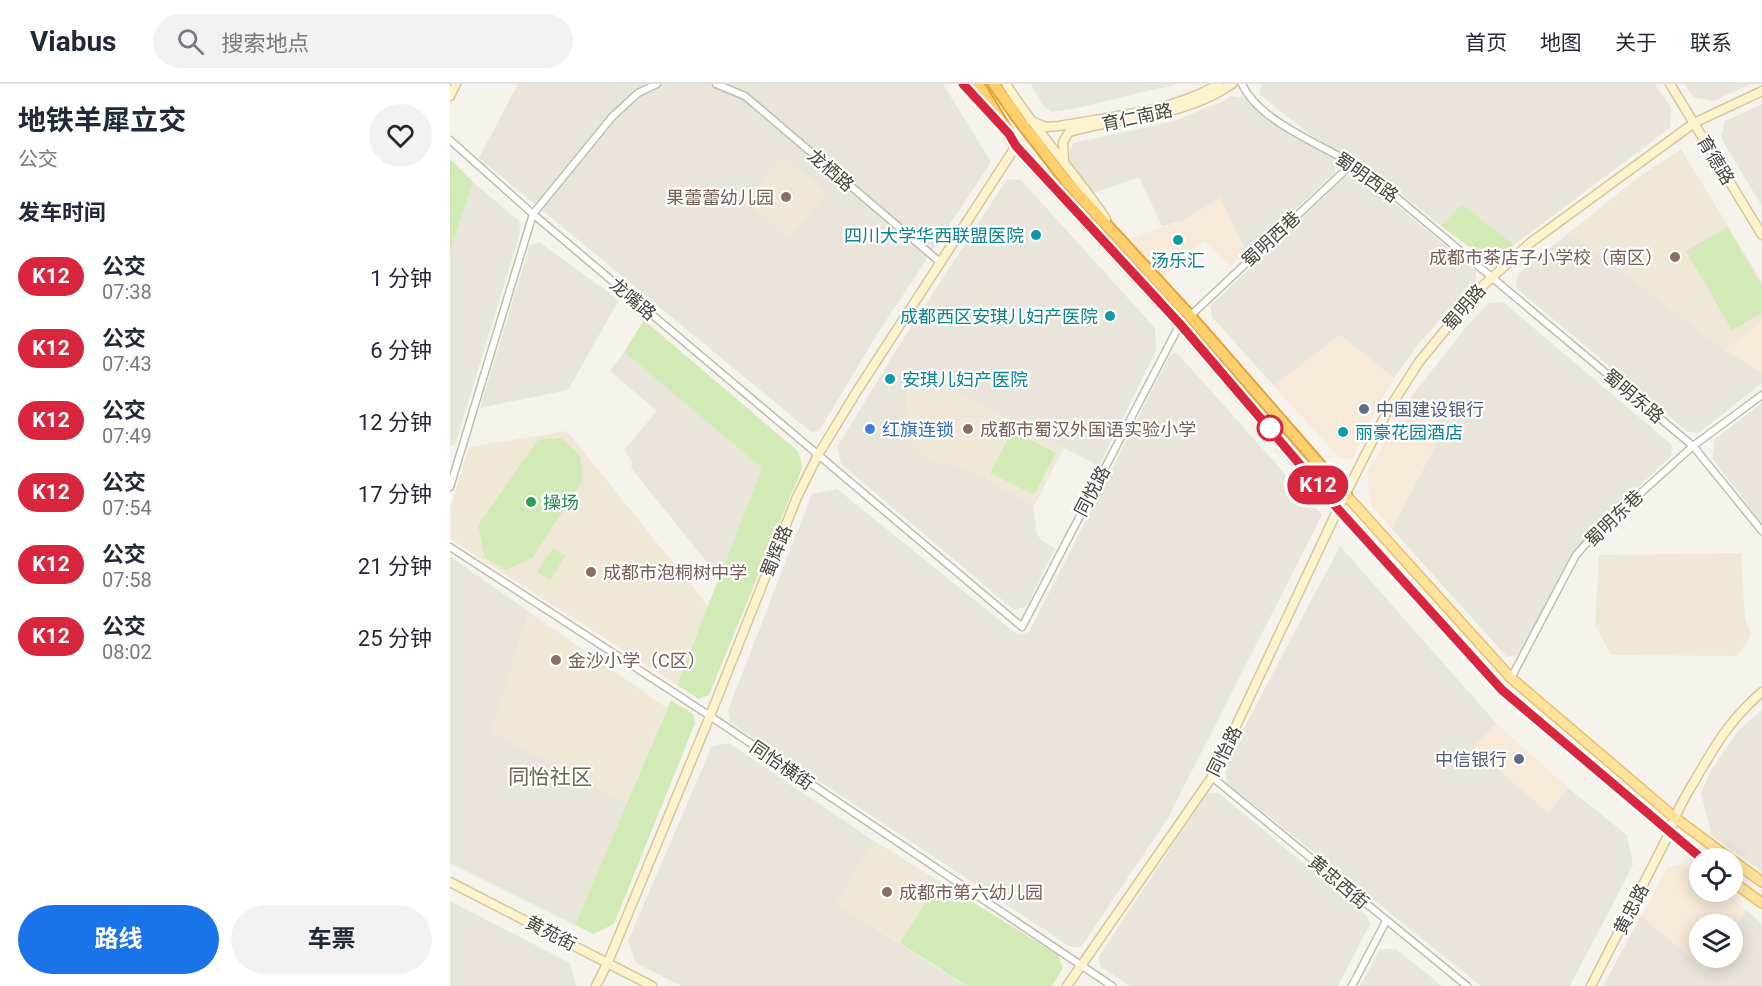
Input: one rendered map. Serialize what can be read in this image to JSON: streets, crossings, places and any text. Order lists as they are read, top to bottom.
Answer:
{
  "streets": {
    "street": [
      "育仁南路",
      "育德路",
      "龙栖路",
      "蜀明西路",
      "蜀明西巷",
      "龙嘴路",
      "蜀明路",
      "蜀明东路",
      "同悦路",
      "蜀明东巷",
      "蜀辉路",
      "同怡路",
      "同怡横街",
      "黄忠西街",
      "黄忠路",
      "黄苑街"
    ]
  },
  "crossings": [
    ["育德路", "蜀明路"],
    ["龙栖路", "蜀辉路"],
    ["蜀明西路", "蜀明西巷"],
    ["蜀明西路", "蜀明路"],
    ["蜀明西路", "蜀明东路"],
    ["龙嘴路", "同悦路"],
    ["龙嘴路", "蜀辉路"],
    ["蜀明路", "蜀明东路"],
    ["蜀明路", "同怡路"],
    ["蜀明东路", "蜀明东巷"],
    ["蜀辉路", "同怡横街"],
    ["蜀辉路", "黄苑街"],
    ["同怡路", "同怡横街"],
    ["同怡路", "黄忠西街"]
  ],
  "districts": ["同怡社区"],
  "places": [
    "果蕾蕾幼儿园",
    "四川大学华西联盟医院",
    "汤乐汇",
    "成都市茶店子小学校（南区）",
    "成都西区安琪儿妇产医院",
    "安琪儿妇产医院",
    "中国建设银行",
    "红旗连锁",
    "成都市蜀汉外国语实验小学",
    "丽豪花园酒店",
    "操场",
    "成都市泡桐树中学",
    "金沙小学（C区）",
    "中信银行",
    "成都市第六幼儿园"
  ],
  "lines": ["bus line K12"],
  "page": {
    "header": "Viabus",
    "search": "搜索地点",
    "nav": [
      "首页",
      "地图",
      "关于",
      "联系"
    ],
    "heading": [
      ["地铁羊犀立交", "公交"],
      "发车时间"
    ],
    "on_map": "K12",
    "list": [
      {
        "mark": "K12",
        "name": "公交",
        "note": "07:38",
        "value": "1 分钟"
      },
      {
        "mark": "K12",
        "name": "公交",
        "note": "07:43",
        "value": "6 分钟"
      },
      {
        "mark": "K12",
        "name": "公交",
        "note": "07:49",
        "value": "12 分钟"
      },
      {
        "mark": "K12",
        "name": "公交",
        "note": "07:54",
        "value": "17 分钟"
      },
      {
        "mark": "K12",
        "name": "公交",
        "note": "07:58",
        "value": "21 分钟"
      },
      {
        "mark": "K12",
        "name": "公交",
        "note": "08:02",
        "value": "25 分钟"
      }
    ],
    "buttons": ["路线", "车票"]
  }
}
